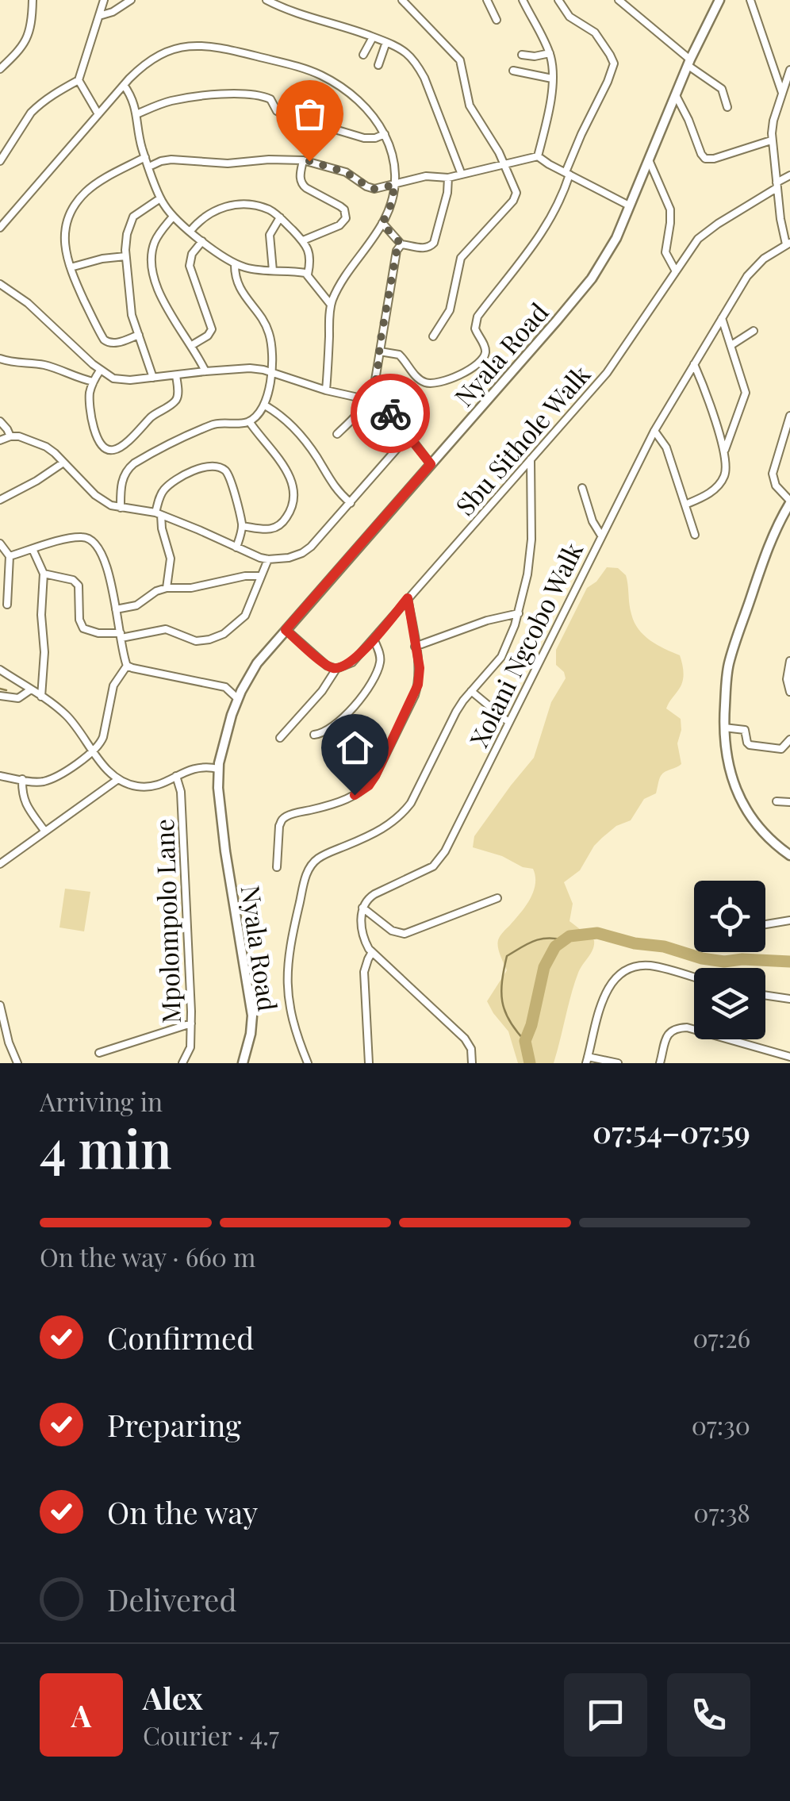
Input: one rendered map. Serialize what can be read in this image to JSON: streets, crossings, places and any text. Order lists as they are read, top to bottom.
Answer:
{
  "streets": {
    "street": [
      "Nyala Road",
      "Sbu Sithole Walk",
      "Xolani Ngcobo Walk",
      "Mpolompolo Lane"
    ]
  },
  "page": {
    "heading": ["4 min", "Arriving in", "07:54–07:59"],
    "panel": ["Alex", "Courier · 4.7"],
    "bar": "On the way · 660 m",
    "list": [
      ["Confirmed", "07:26"],
      ["Preparing", "07:30"],
      ["On the way", "07:38"],
      "Delivered"
    ],
    "round": "A"
  }
}
